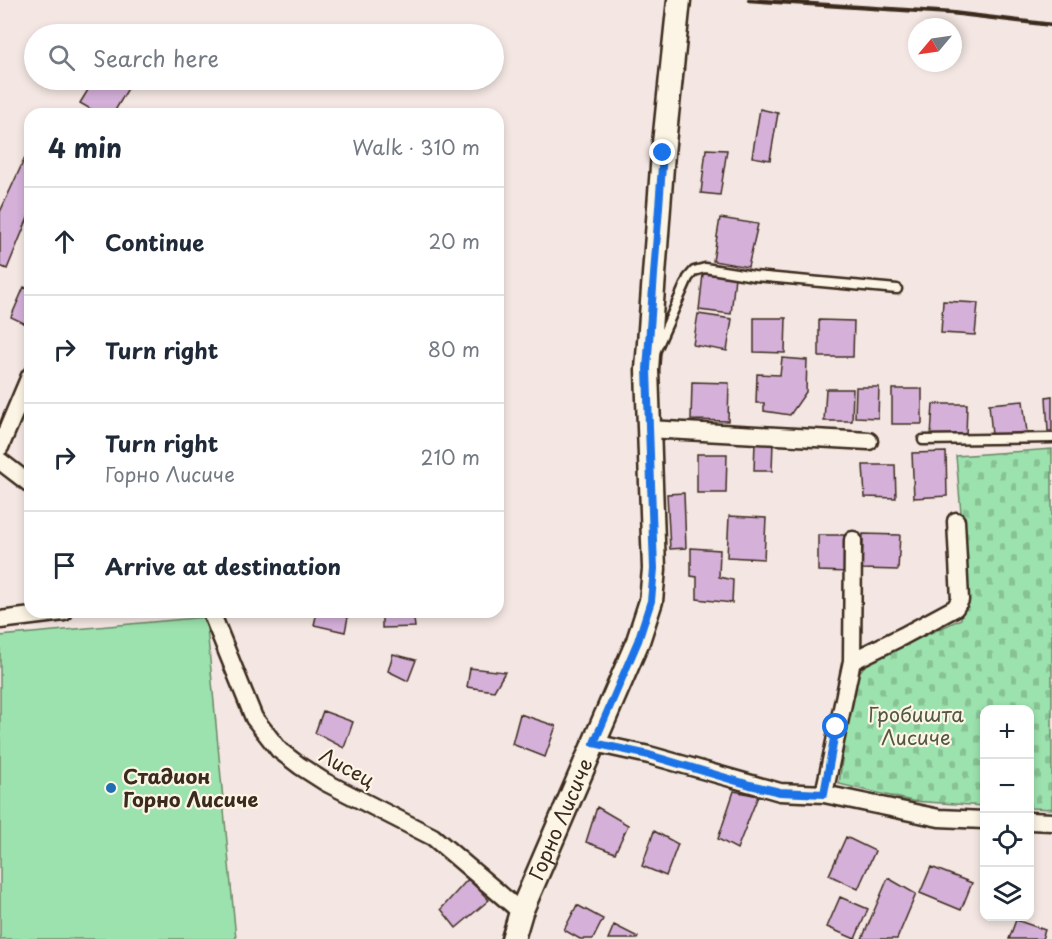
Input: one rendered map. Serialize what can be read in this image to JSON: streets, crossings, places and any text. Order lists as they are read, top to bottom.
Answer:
{
  "streets": {
    "street": ["Лисец", "Горно Лисиче"]
  },
  "crossings": [
    ["Лисец", "Горно Лисиче"]
  ],
  "parks": ["Гробишта Лисиче"],
  "places": ["Стадион Горно Лисиче"],
  "north": "bottom left",
  "page": {
    "search": "Search here",
    "heading": ["4 min", "Walk · 310 m"],
    "list": [
      ["Continue", "20 m"],
      ["Turn right", "80 m"],
      ["Turn right", "Горно Лисиче", "210 m"],
      "Arrive at destination"
    ],
    "map_buttons": ["+", "−"]
  }
}
